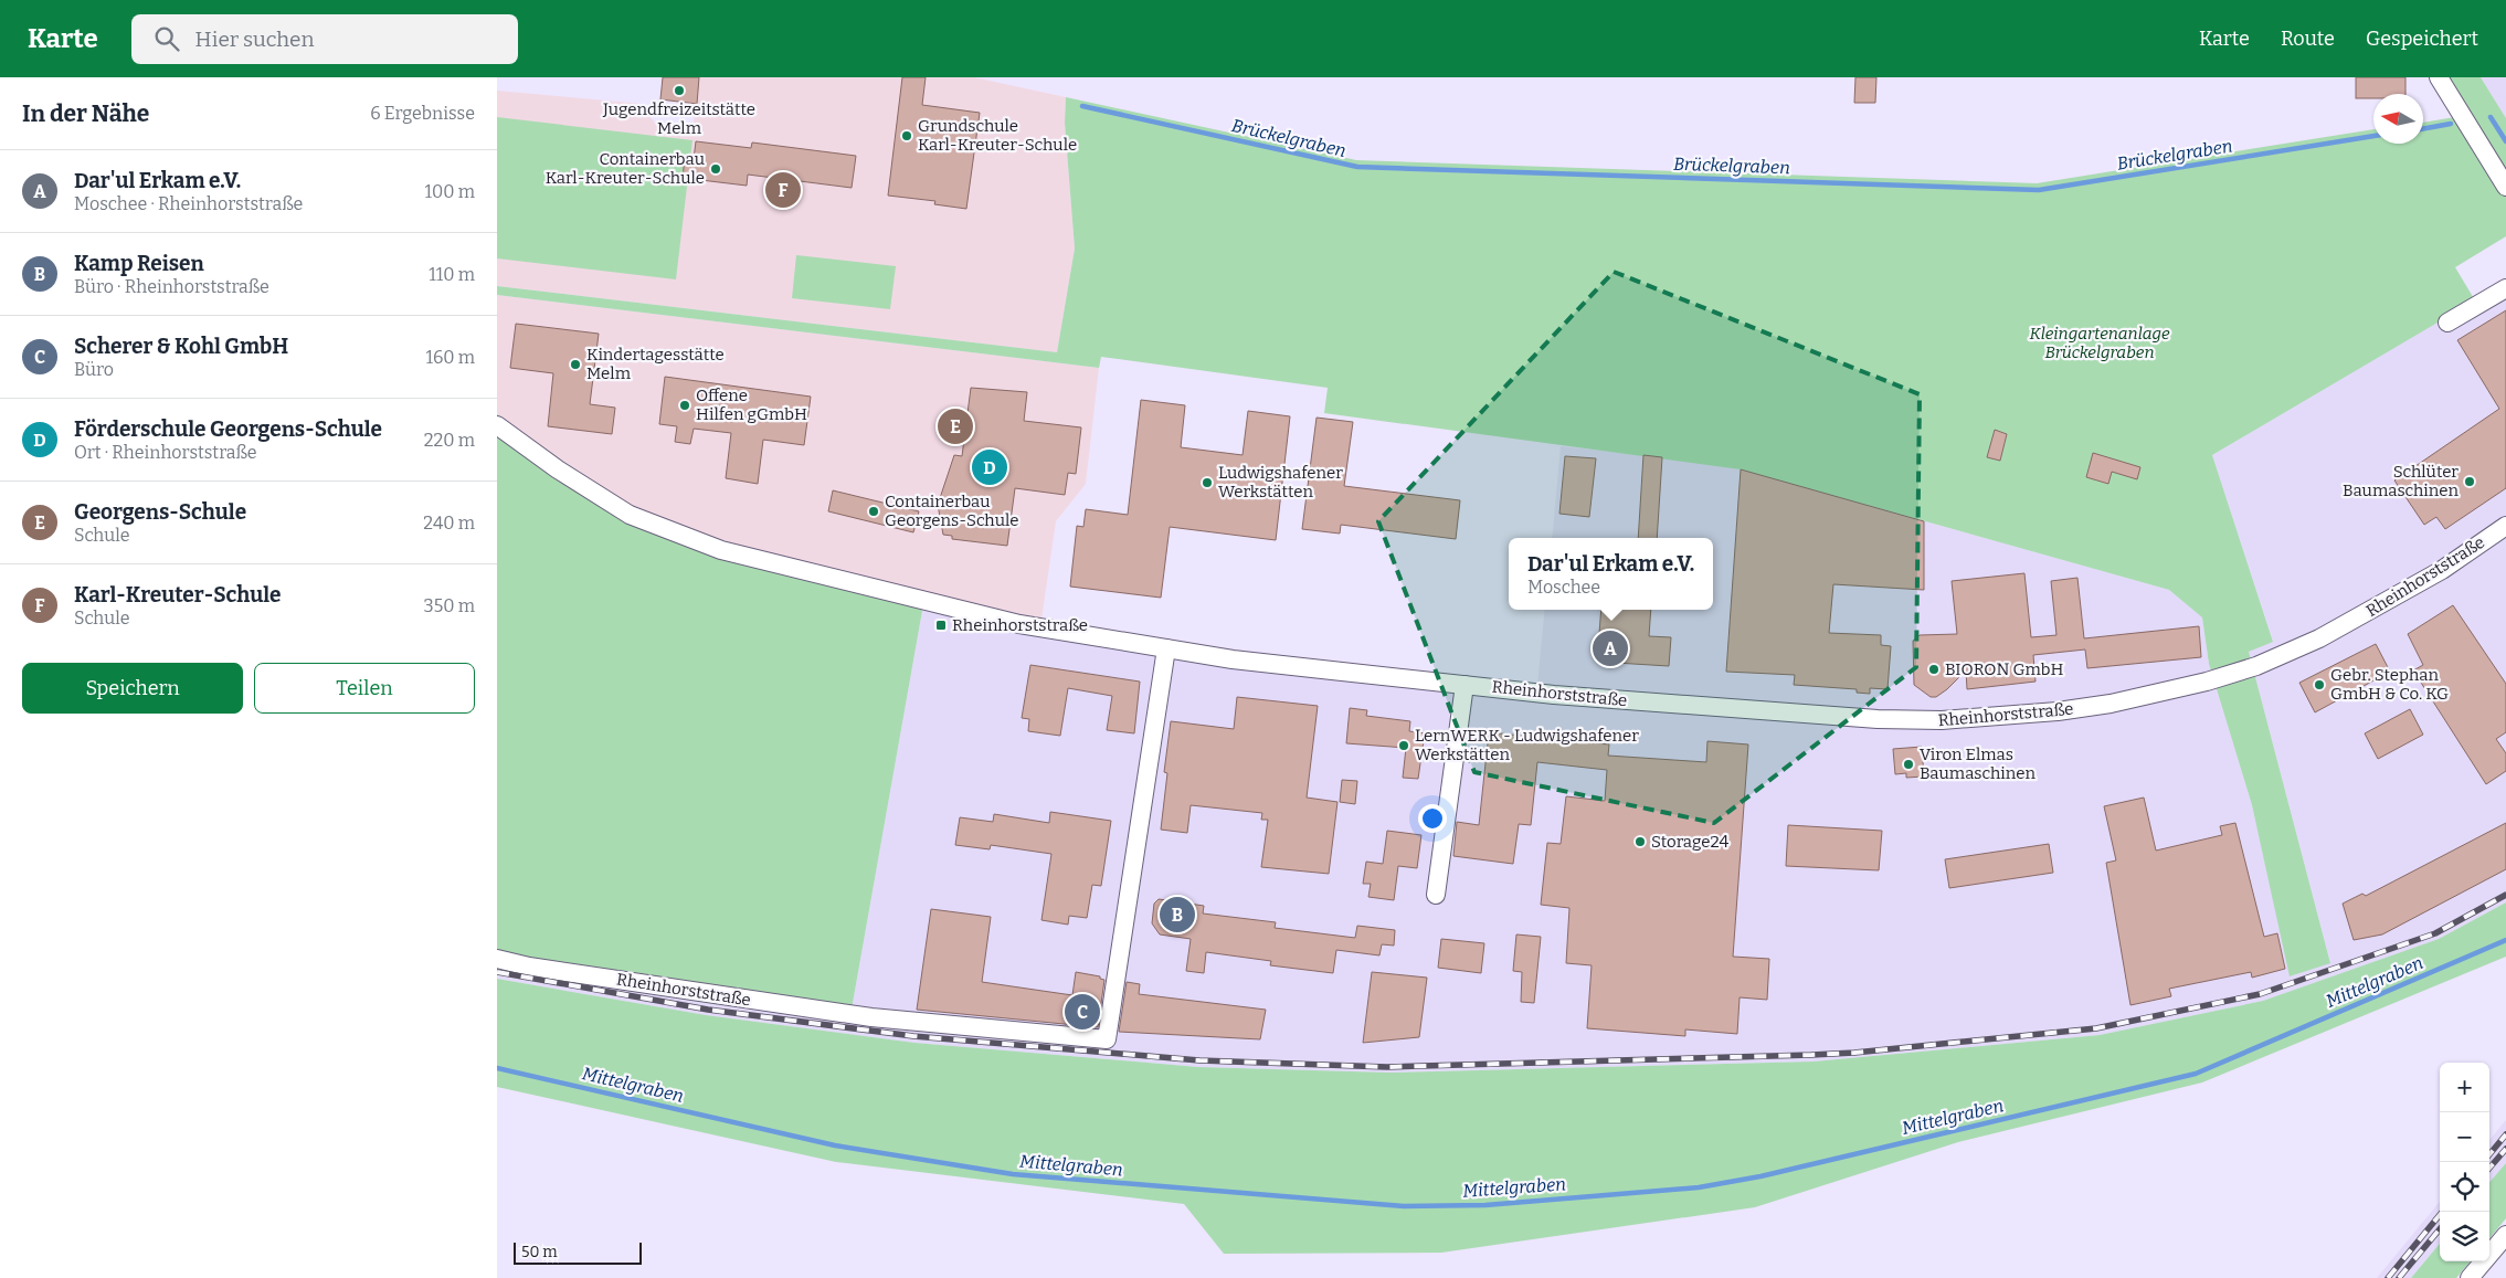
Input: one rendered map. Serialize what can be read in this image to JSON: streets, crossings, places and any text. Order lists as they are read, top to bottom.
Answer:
{
  "streets": {
    "street": ["Rheinhorststraße"]
  },
  "water": ["Brückelgraben", "Mittelgraben"],
  "parks": ["Kleingartenanlage Brückelgraben"],
  "places": {
    "other": [
      "Jugendfreizeitstätte Melm",
      "Grundschule Karl-Kreuter-Schule",
      "Containerbau Karl-Kreuter-Schule",
      "Kindertagesstätte Melm",
      "Offene Hilfen gGmbH",
      "Schlüter Baumaschinen",
      "Ludwigshafener Werkstätten",
      "Containerbau Georgens-Schule",
      "BIORON GmbH",
      "Gebr. Stephan GmbH & Co. KG",
      "LernWERK - Ludwigshafener Werkstätten",
      "Viron Elmas Baumaschinen",
      "Storage24"
    ],
    "transit": ["Rheinhorststraße"]
  },
  "scale_bar": "50 m",
  "north": "left",
  "page": {
    "header": "Karte",
    "search": "Hier suchen",
    "nav": ["Karte", "Route", "Gespeichert"],
    "heading": ["In der Nähe", "6 Ergebnisse"],
    "list": [
      {
        "mark": "A",
        "name": "Dar'ul Erkam e.V.",
        "note": "Moschee · Rheinhorststraße",
        "value": "100 m"
      },
      {
        "mark": "B",
        "name": "Kamp Reisen",
        "note": "Büro · Rheinhorststraße",
        "value": "110 m"
      },
      {
        "mark": "C",
        "name": "Scherer & Kohl GmbH",
        "note": "Büro",
        "value": "160 m"
      },
      {
        "mark": "D",
        "name": "Förderschule Georgens-Schule",
        "note": "Ort · Rheinhorststraße",
        "value": "220 m"
      },
      {
        "mark": "E",
        "name": "Georgens-Schule",
        "note": "Schule",
        "value": "240 m"
      },
      {
        "mark": "F",
        "name": "Karl-Kreuter-Schule",
        "note": "Schule",
        "value": "350 m"
      }
    ],
    "pins": [
      "F",
      "E",
      "D",
      "A",
      "B",
      "C"
    ],
    "popup": ["Dar'ul Erkam e.V.", "Moschee"],
    "buttons": ["Speichern", "Teilen"],
    "map_buttons": ["+", "−"],
    "scale": "50 m"
  }
}
